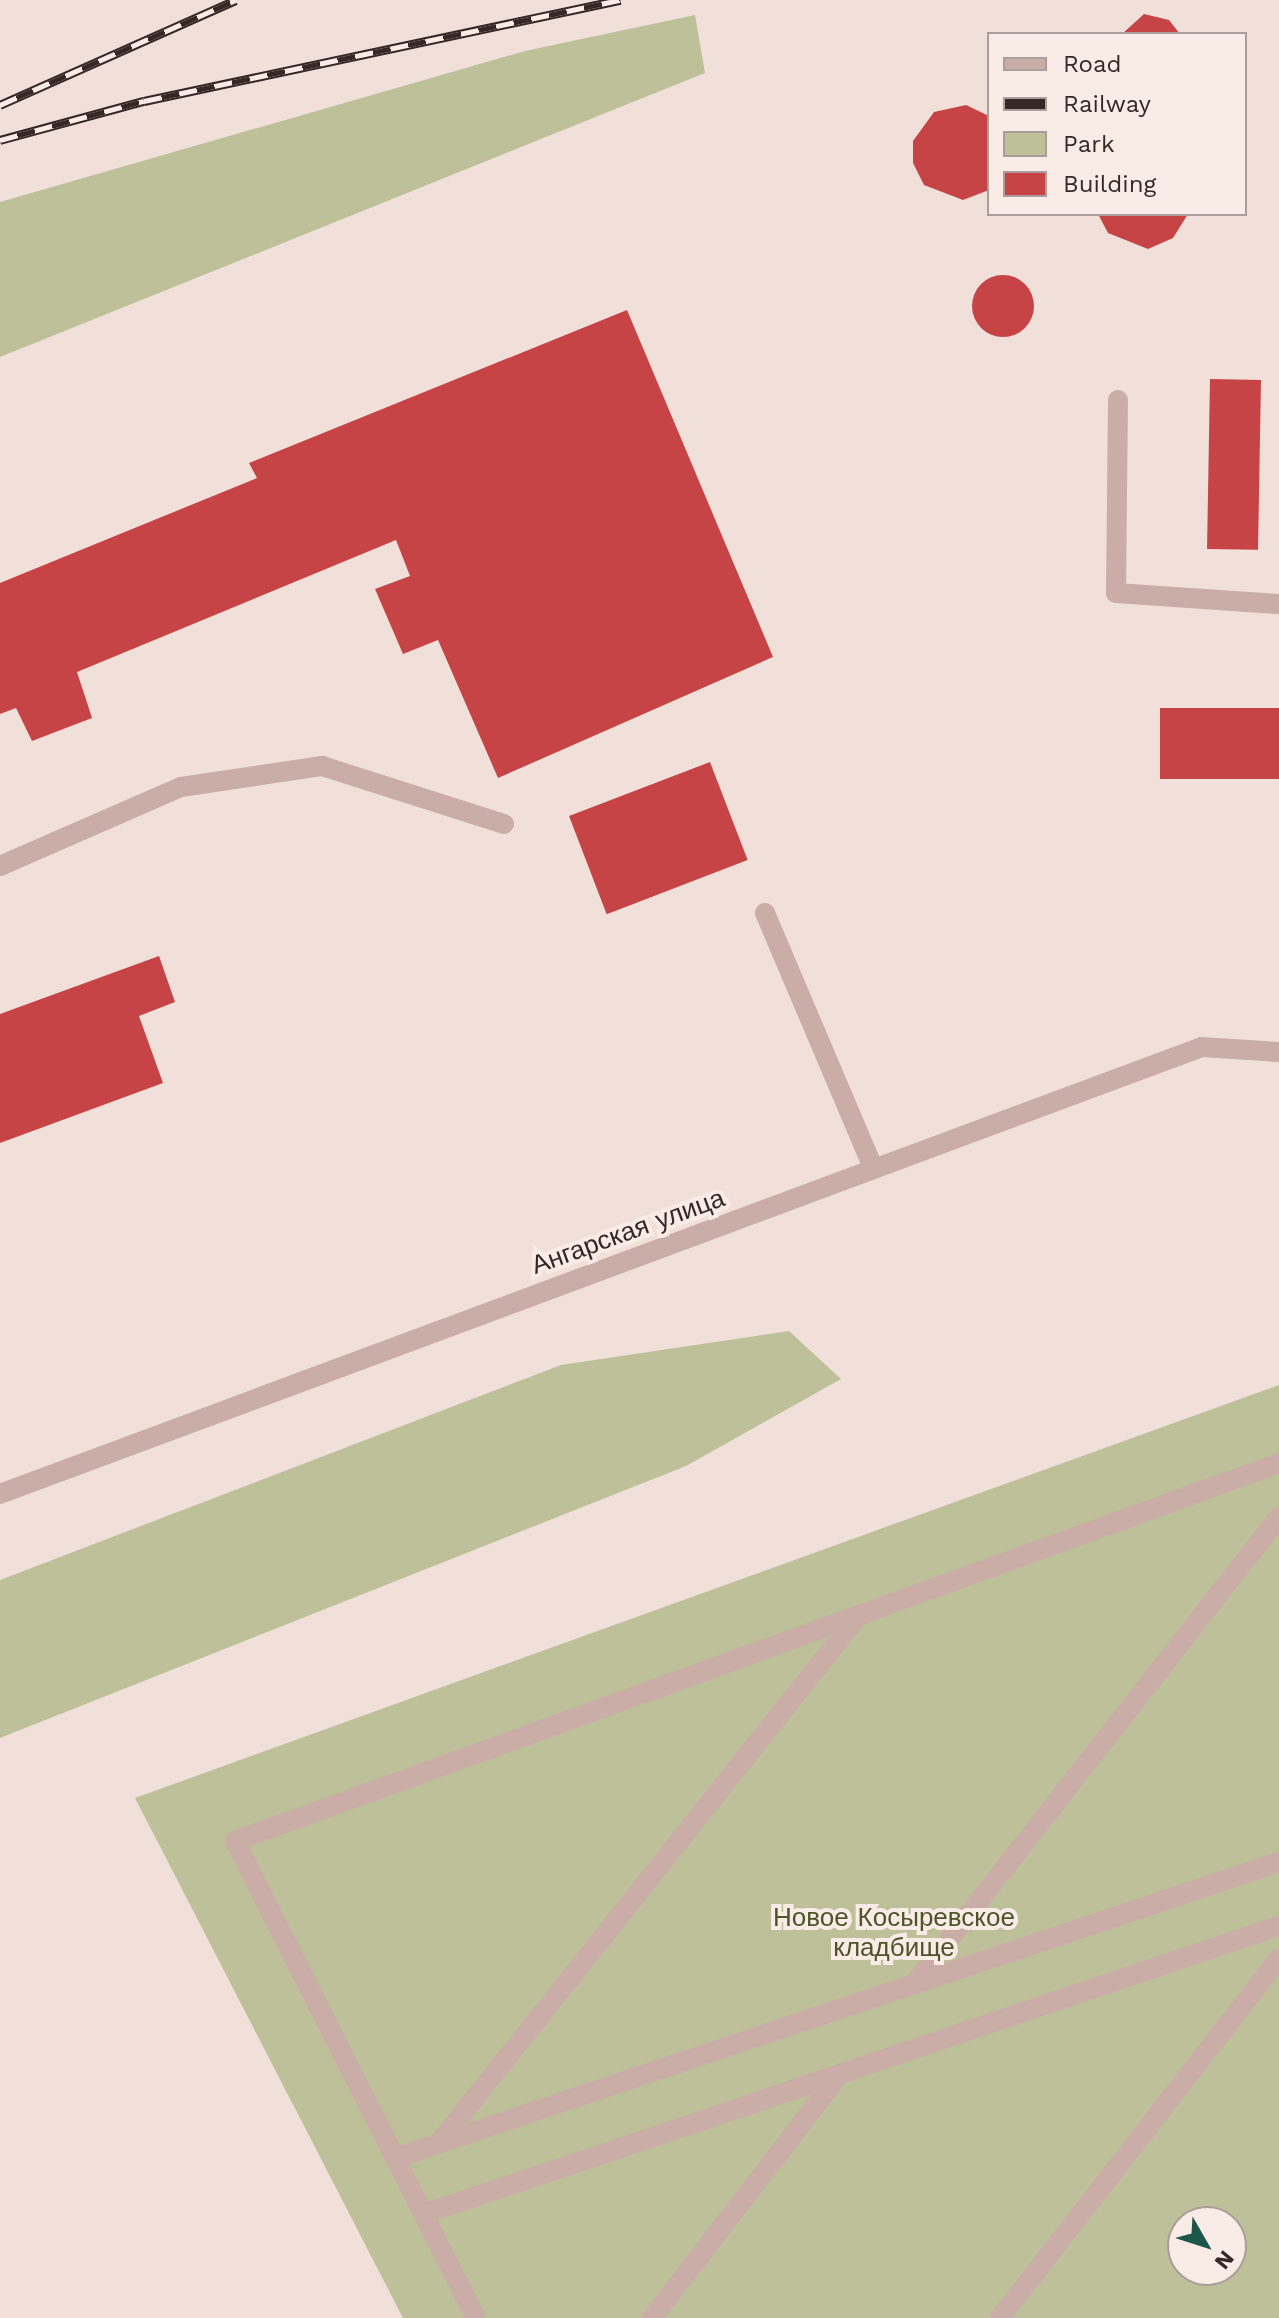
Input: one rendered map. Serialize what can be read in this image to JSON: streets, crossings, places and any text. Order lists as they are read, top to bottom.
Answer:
{
  "streets": {
    "street": ["Ангарская улица"]
  },
  "parks": ["Новое Косыревское кладбище"],
  "legend": [
    "Road",
    "Railway",
    "Park",
    "Building"
  ],
  "north": "bottom right"
}
